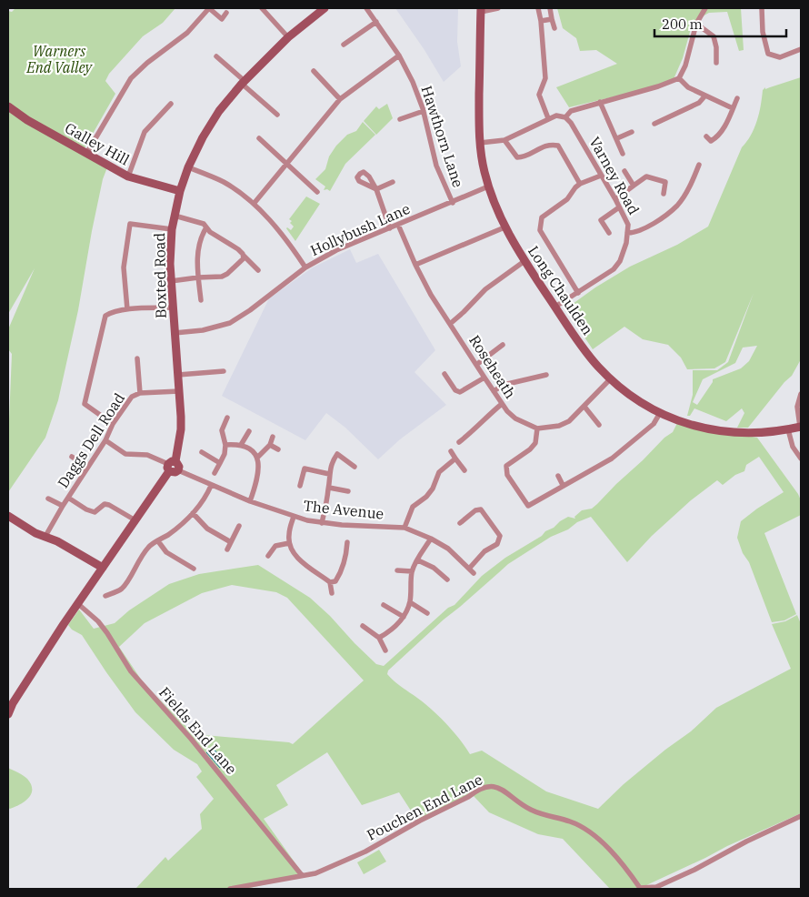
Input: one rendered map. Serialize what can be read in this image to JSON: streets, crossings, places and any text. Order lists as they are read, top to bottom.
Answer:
{
  "streets": {
    "street": [
      "Hawthorn Lane",
      "Galley Hill",
      "Varney Road",
      "Hollybush Lane",
      "Boxted Road",
      "Long Chaulden",
      "Roseheath",
      "Daggs Dell Road",
      "The Avenue",
      "Fields End Lane",
      "Pouchen End Lane"
    ]
  },
  "crossings": [
    ["Hawthorn Lane", "Hollybush Lane"],
    ["Galley Hill", "Boxted Road"],
    ["Varney Road", "Long Chaulden"],
    ["Hollybush Lane", "Boxted Road"],
    ["Hollybush Lane", "Long Chaulden"],
    ["Hollybush Lane", "Roseheath"],
    ["Boxted Road", "Daggs Dell Road"],
    ["Boxted Road", "Fields End Lane"],
    ["Fields End Lane", "Pouchen End Lane"]
  ],
  "parks": ["Warners End Valley"],
  "scale_bar": "200 m"
}
